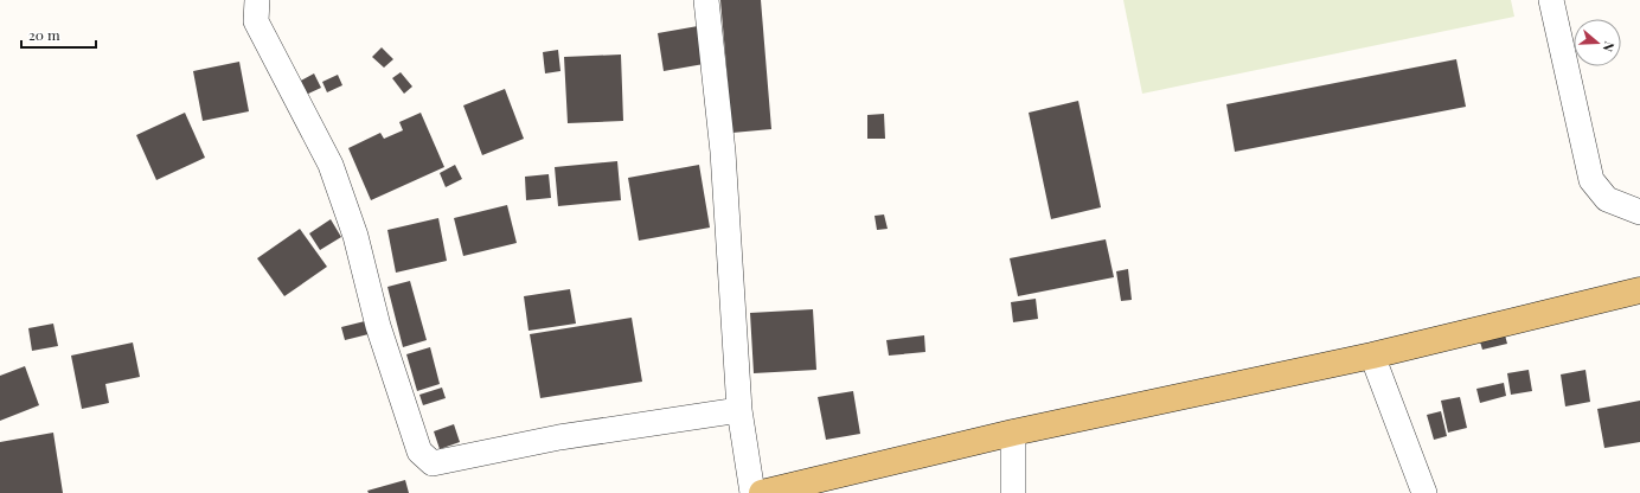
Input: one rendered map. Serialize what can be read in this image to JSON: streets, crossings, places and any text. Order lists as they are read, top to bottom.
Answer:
{
  "scale_bar": "20 m",
  "north": "right"
}
